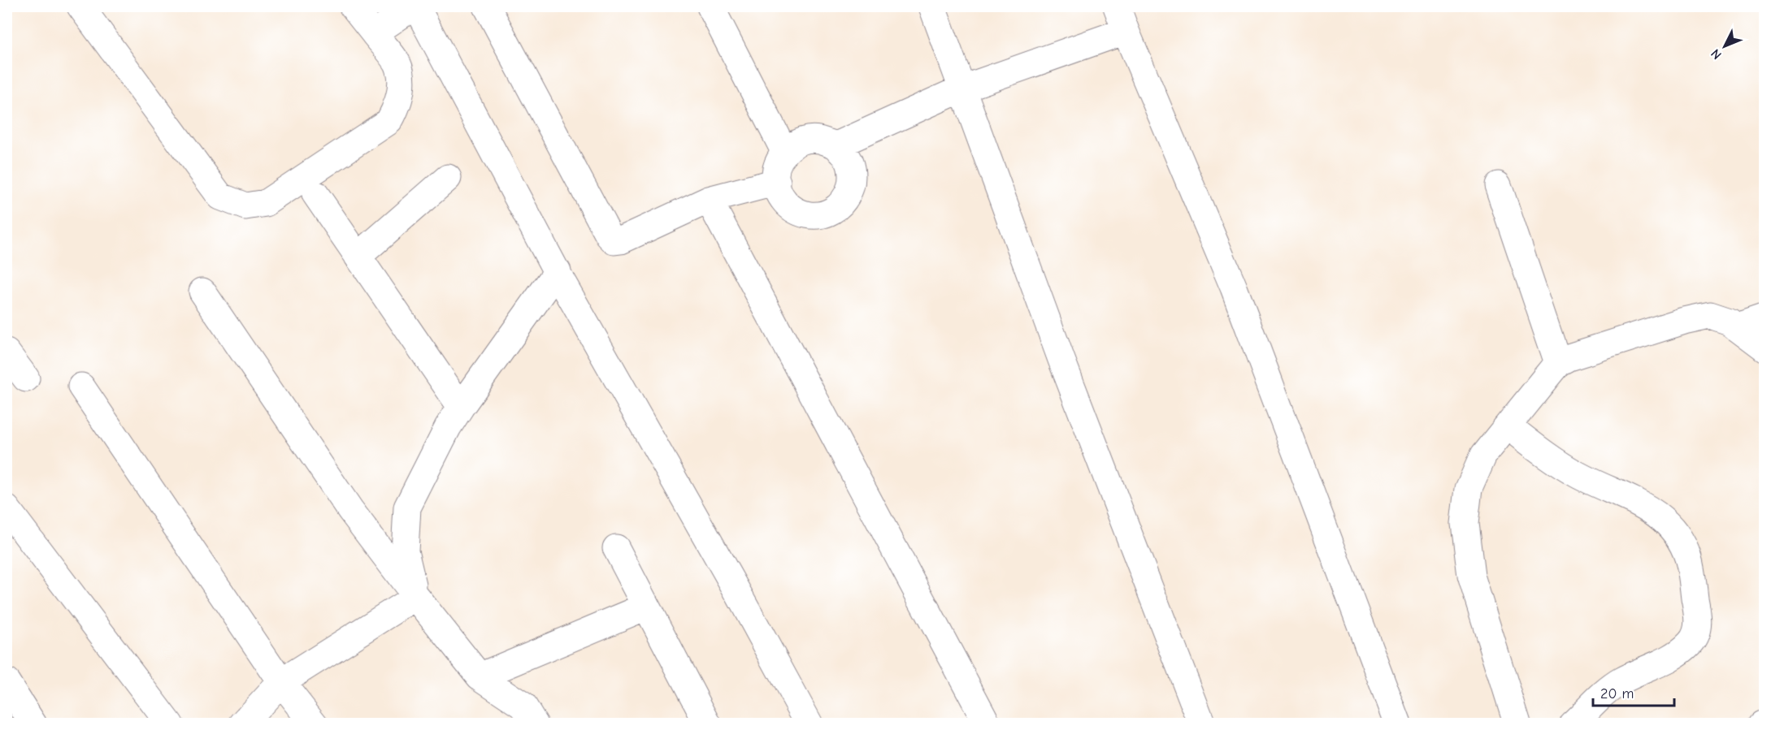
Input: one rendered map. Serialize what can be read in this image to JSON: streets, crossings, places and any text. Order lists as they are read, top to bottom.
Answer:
{
  "scale_bar": "20 m",
  "north": "bottom left"
}
